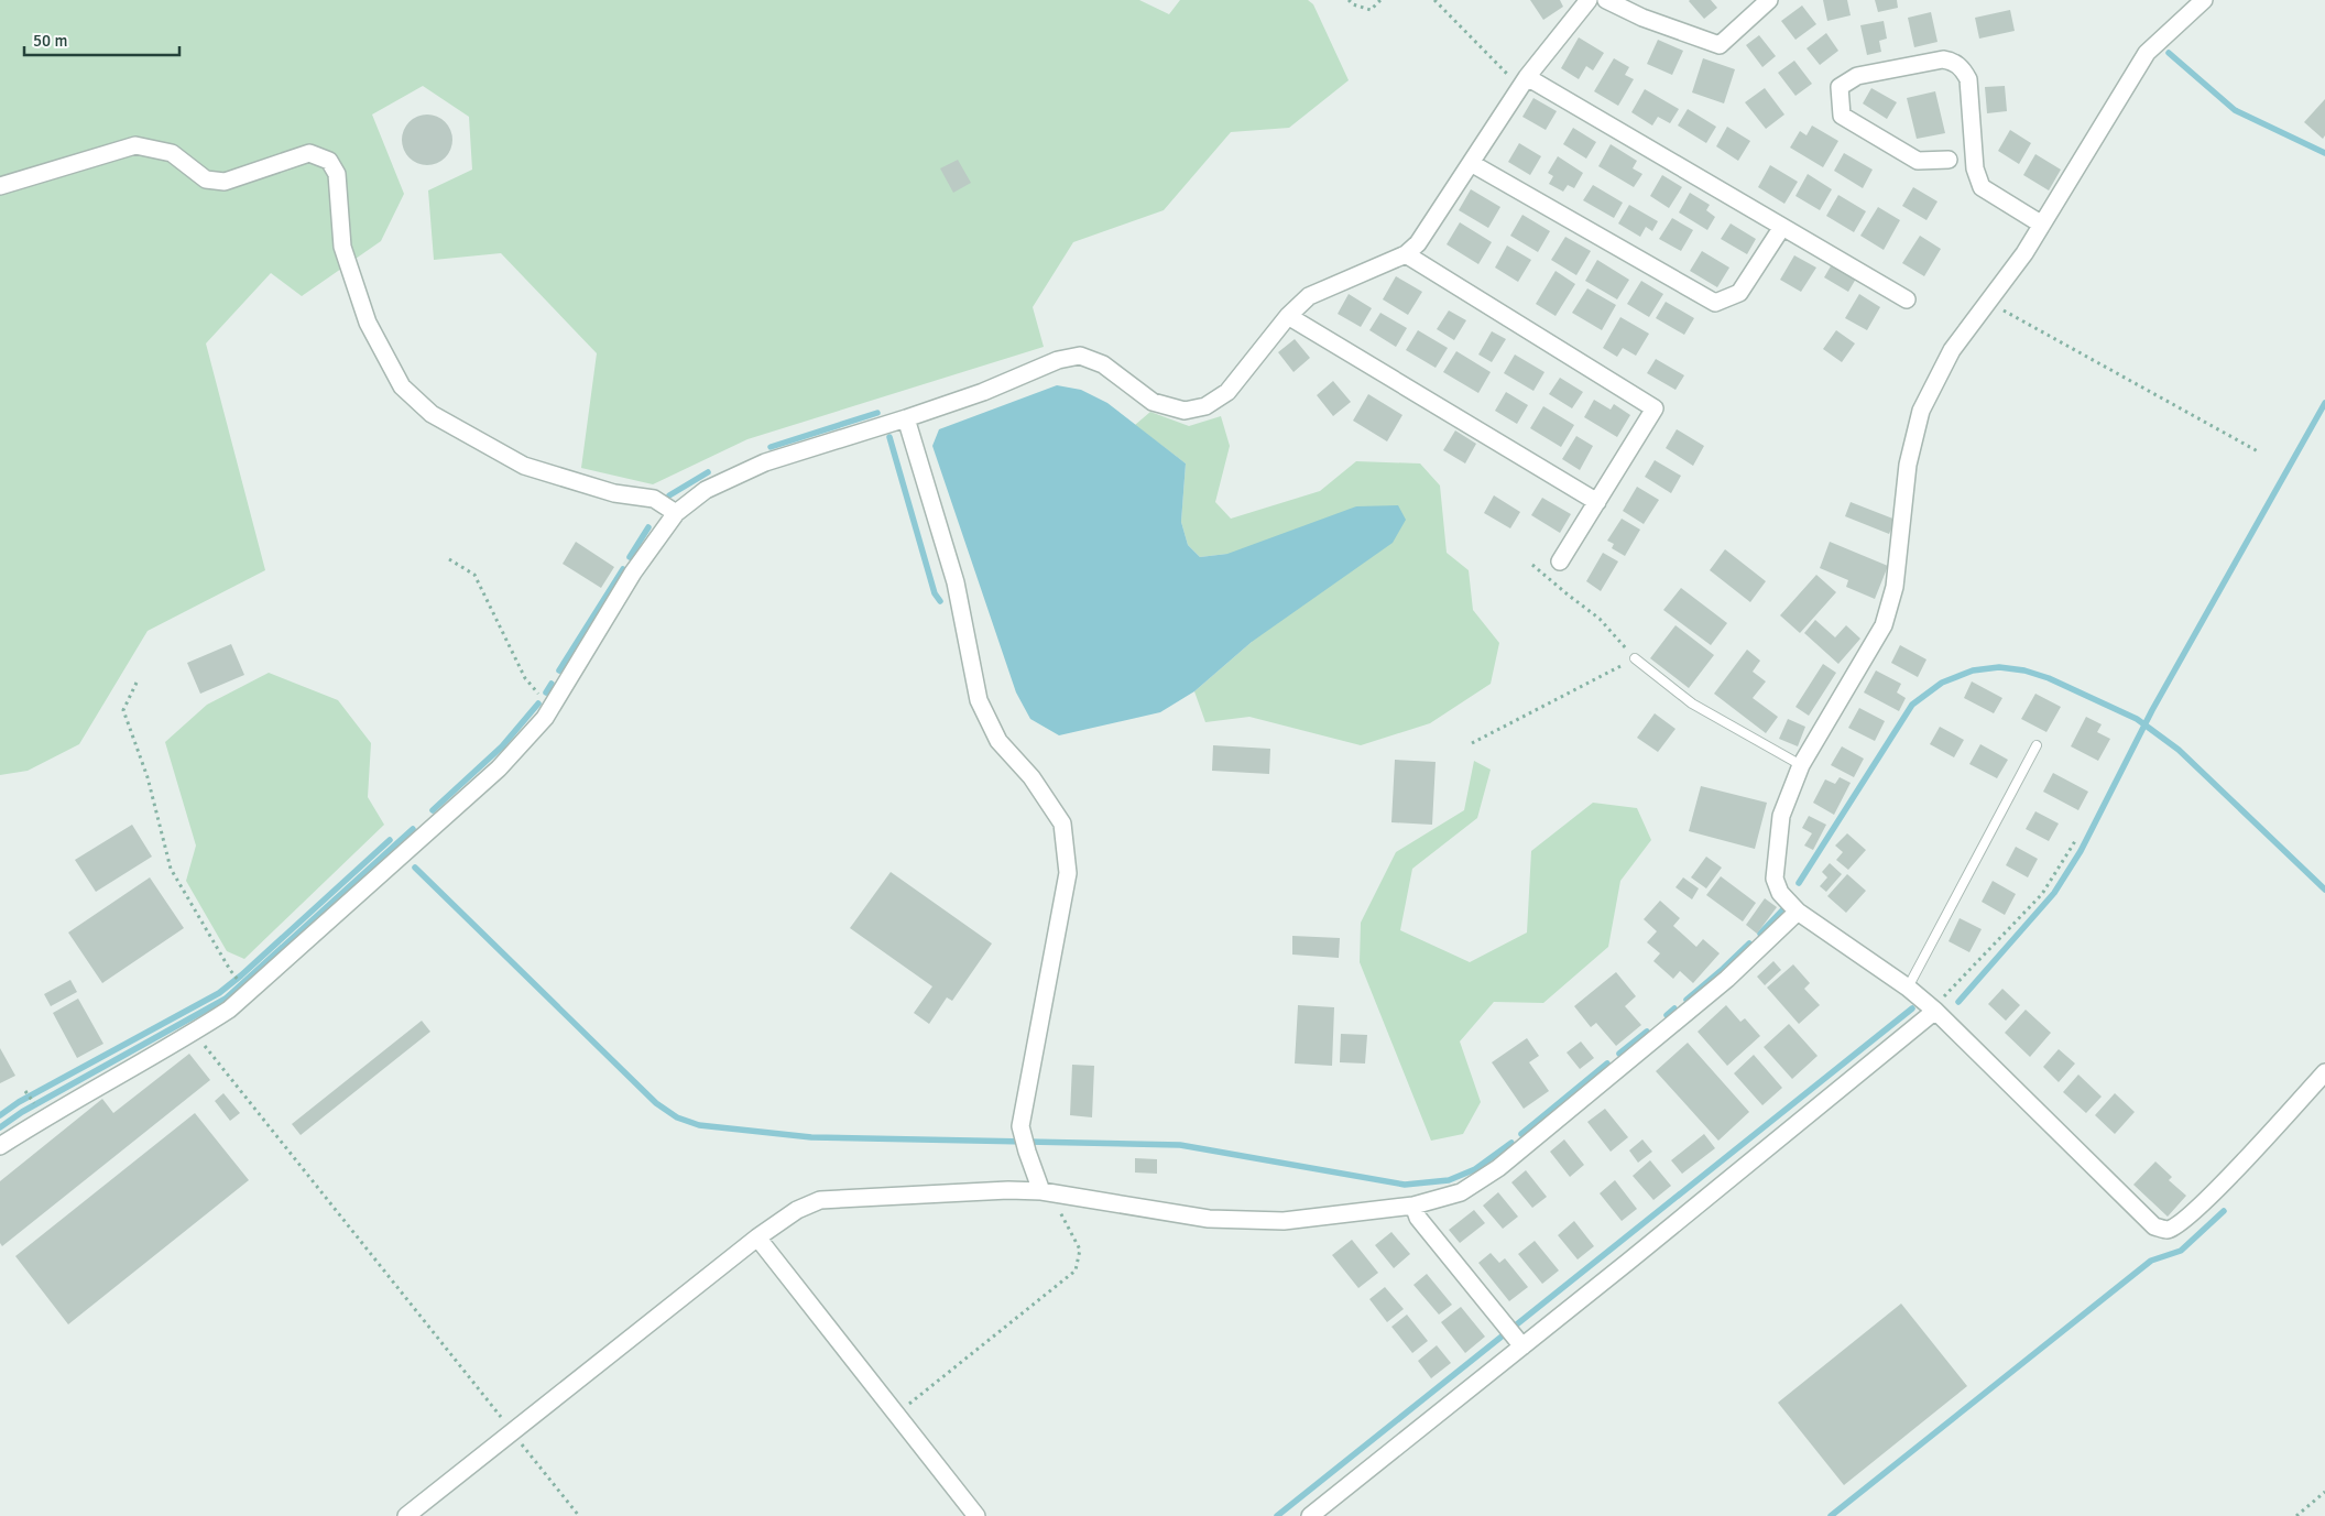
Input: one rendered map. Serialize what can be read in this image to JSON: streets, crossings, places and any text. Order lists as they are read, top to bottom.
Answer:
{
  "scale_bar": "50 m"
}
